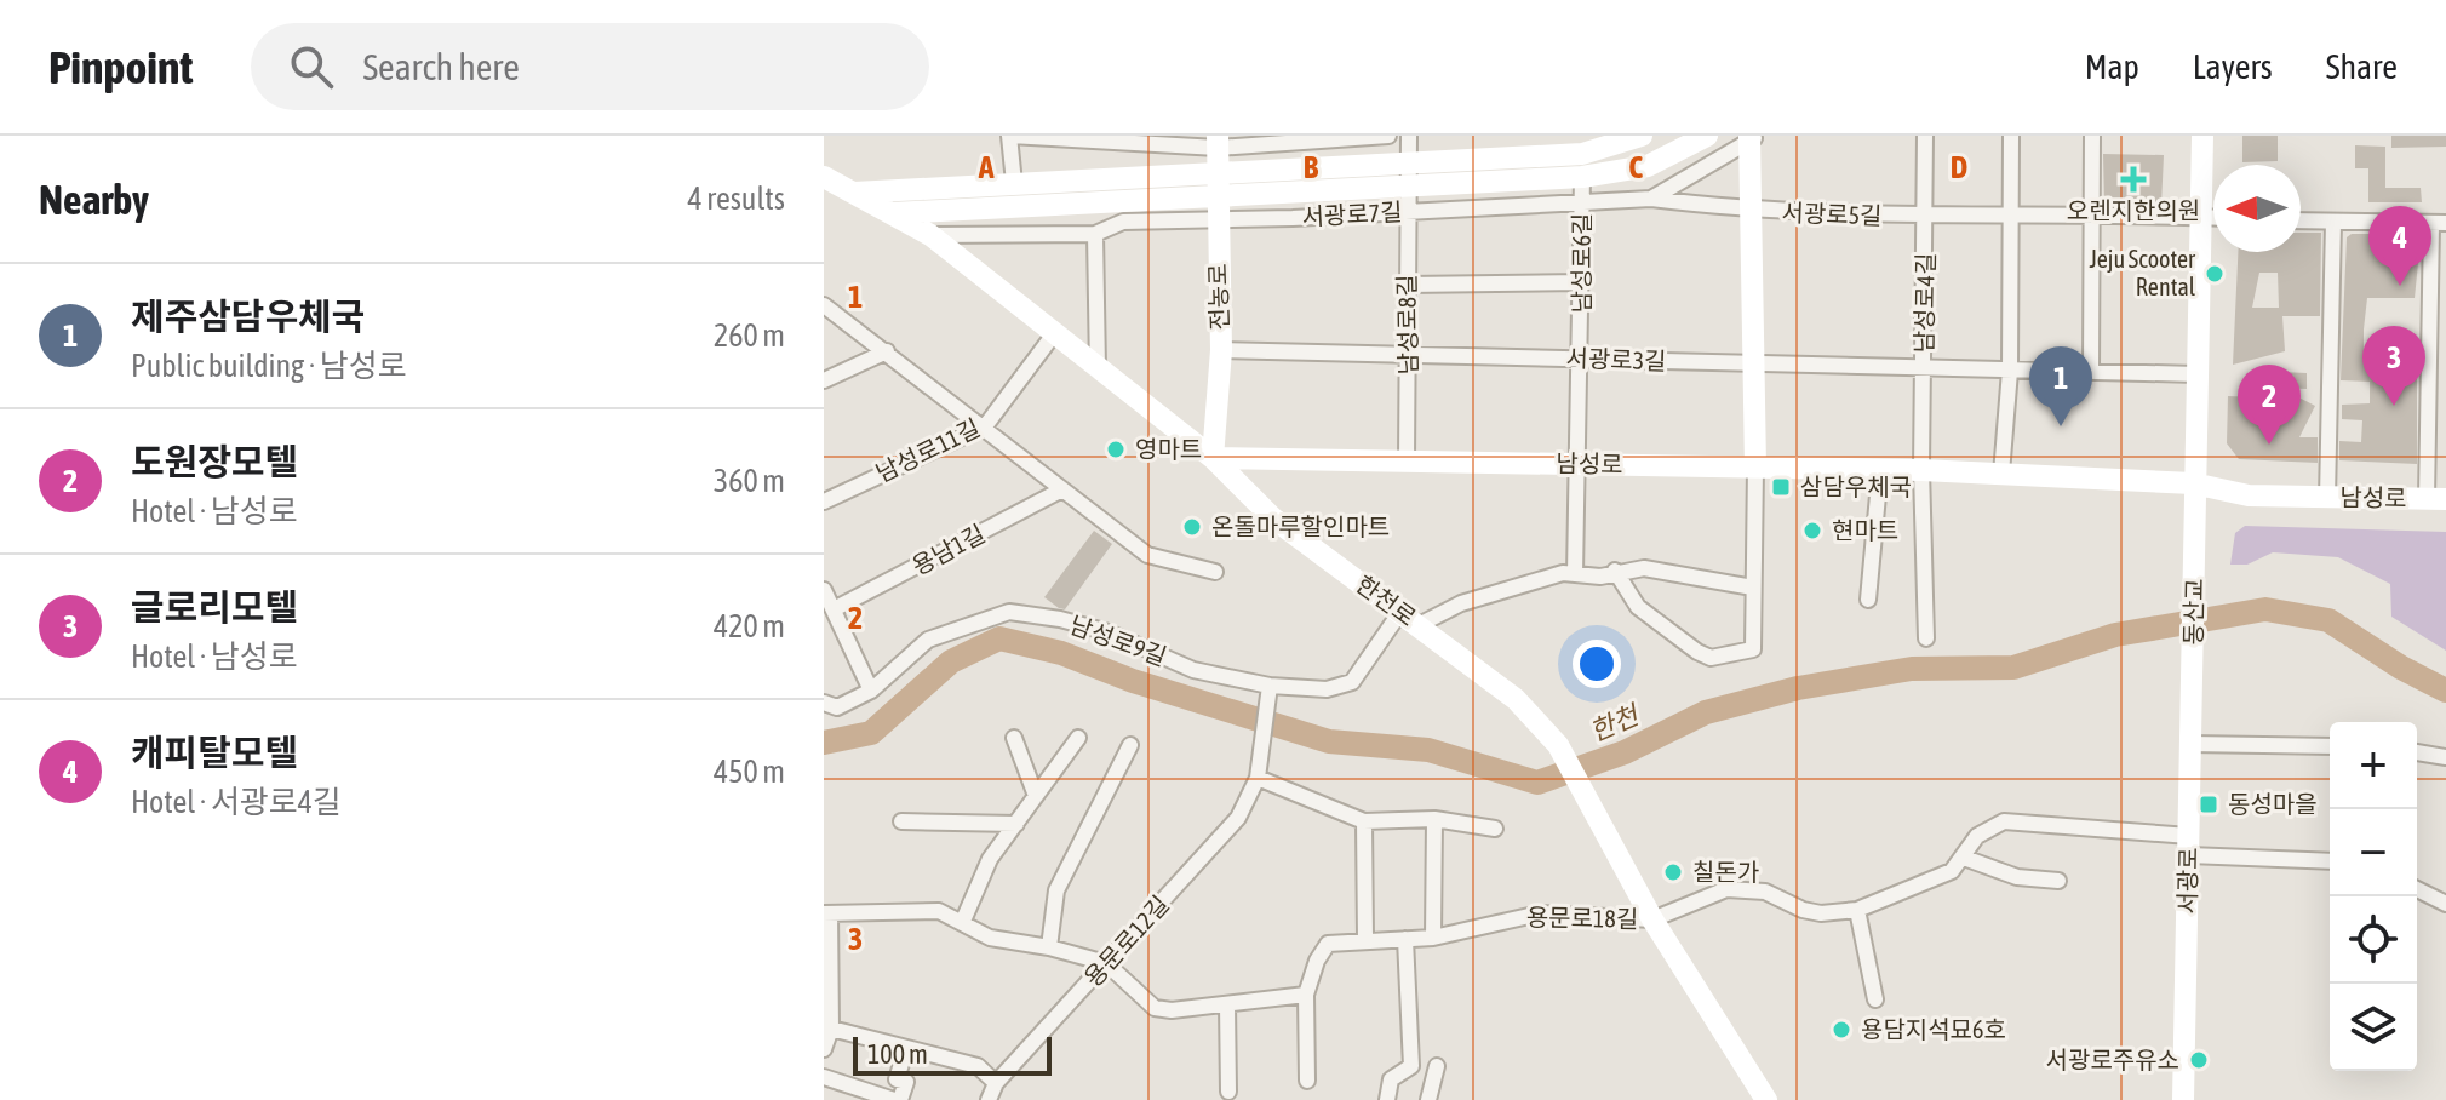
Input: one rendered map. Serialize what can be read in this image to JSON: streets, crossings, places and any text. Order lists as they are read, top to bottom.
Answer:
{
  "streets": {
    "street": [
      "서광로7길",
      "서광로5길",
      "남성로6길",
      "전농로",
      "남성로4길",
      "남성로8길",
      "서광로3길",
      "남성로11길",
      "남성로",
      "용남1길",
      "한천로",
      "동산교",
      "남성로9길",
      "서광로",
      "용문로18길",
      "용문로12길"
    ]
  },
  "crossings": [
    ["서광로7길", "서광로5길"],
    ["서광로7길", "남성로6길"],
    ["서광로7길", "전농로"],
    ["서광로7길", "남성로8길"],
    ["서광로5길", "남성로4길"],
    ["남성로6길", "서광로3길"],
    ["남성로6길", "남성로"],
    ["전농로", "서광로3길"],
    ["전농로", "남성로"],
    ["전농로", "한천로"],
    ["남성로4길", "서광로3길"],
    ["남성로4길", "남성로"],
    ["남성로8길", "서광로3길"],
    ["남성로8길", "남성로"],
    ["남성로", "한천로"],
    ["남성로", "동산교"],
    ["한천로", "남성로9길"],
    ["한천로", "용문로18길"],
    ["동산교", "서광로"],
    ["남성로9길", "용문로12길"],
    ["서광로", "용문로18길"]
  ],
  "water": ["한천"],
  "places": {
    "health": ["오렌지한의원"],
    "other": [
      "Jeju Scooter Rental",
      "영마트",
      "온돌마루할인마트",
      "현마트",
      "칠돈가",
      "용담지석묘6호",
      "서광로주유소"
    ],
    "transit": ["삼담우체국", "동성마을"]
  },
  "scale_bar": "100 m",
  "north": "left",
  "page": {
    "header": "Pinpoint",
    "search": "Search here",
    "nav": ["Map", "Layers", "Share"],
    "heading": ["Nearby", "4 results"],
    "pins": [
      "4",
      "3",
      "1",
      "2"
    ],
    "list": [
      {
        "mark": "1",
        "name": "제주삼담우체국",
        "note": "Public building · 남성로",
        "value": "260 m"
      },
      {
        "mark": "2",
        "name": "도원장모텔",
        "note": "Hotel · 남성로",
        "value": "360 m"
      },
      {
        "mark": "3",
        "name": "글로리모텔",
        "note": "Hotel · 남성로",
        "value": "420 m"
      },
      {
        "mark": "4",
        "name": "캐피탈모텔",
        "note": "Hotel · 서광로4길",
        "value": "450 m"
      }
    ],
    "map_buttons": ["+", "−"],
    "scale": "100 m"
  },
  "grid": {
    "columns": [
      "A",
      "B",
      "C",
      "D"
    ],
    "rows": ["1", "2", "3"]
  }
}
